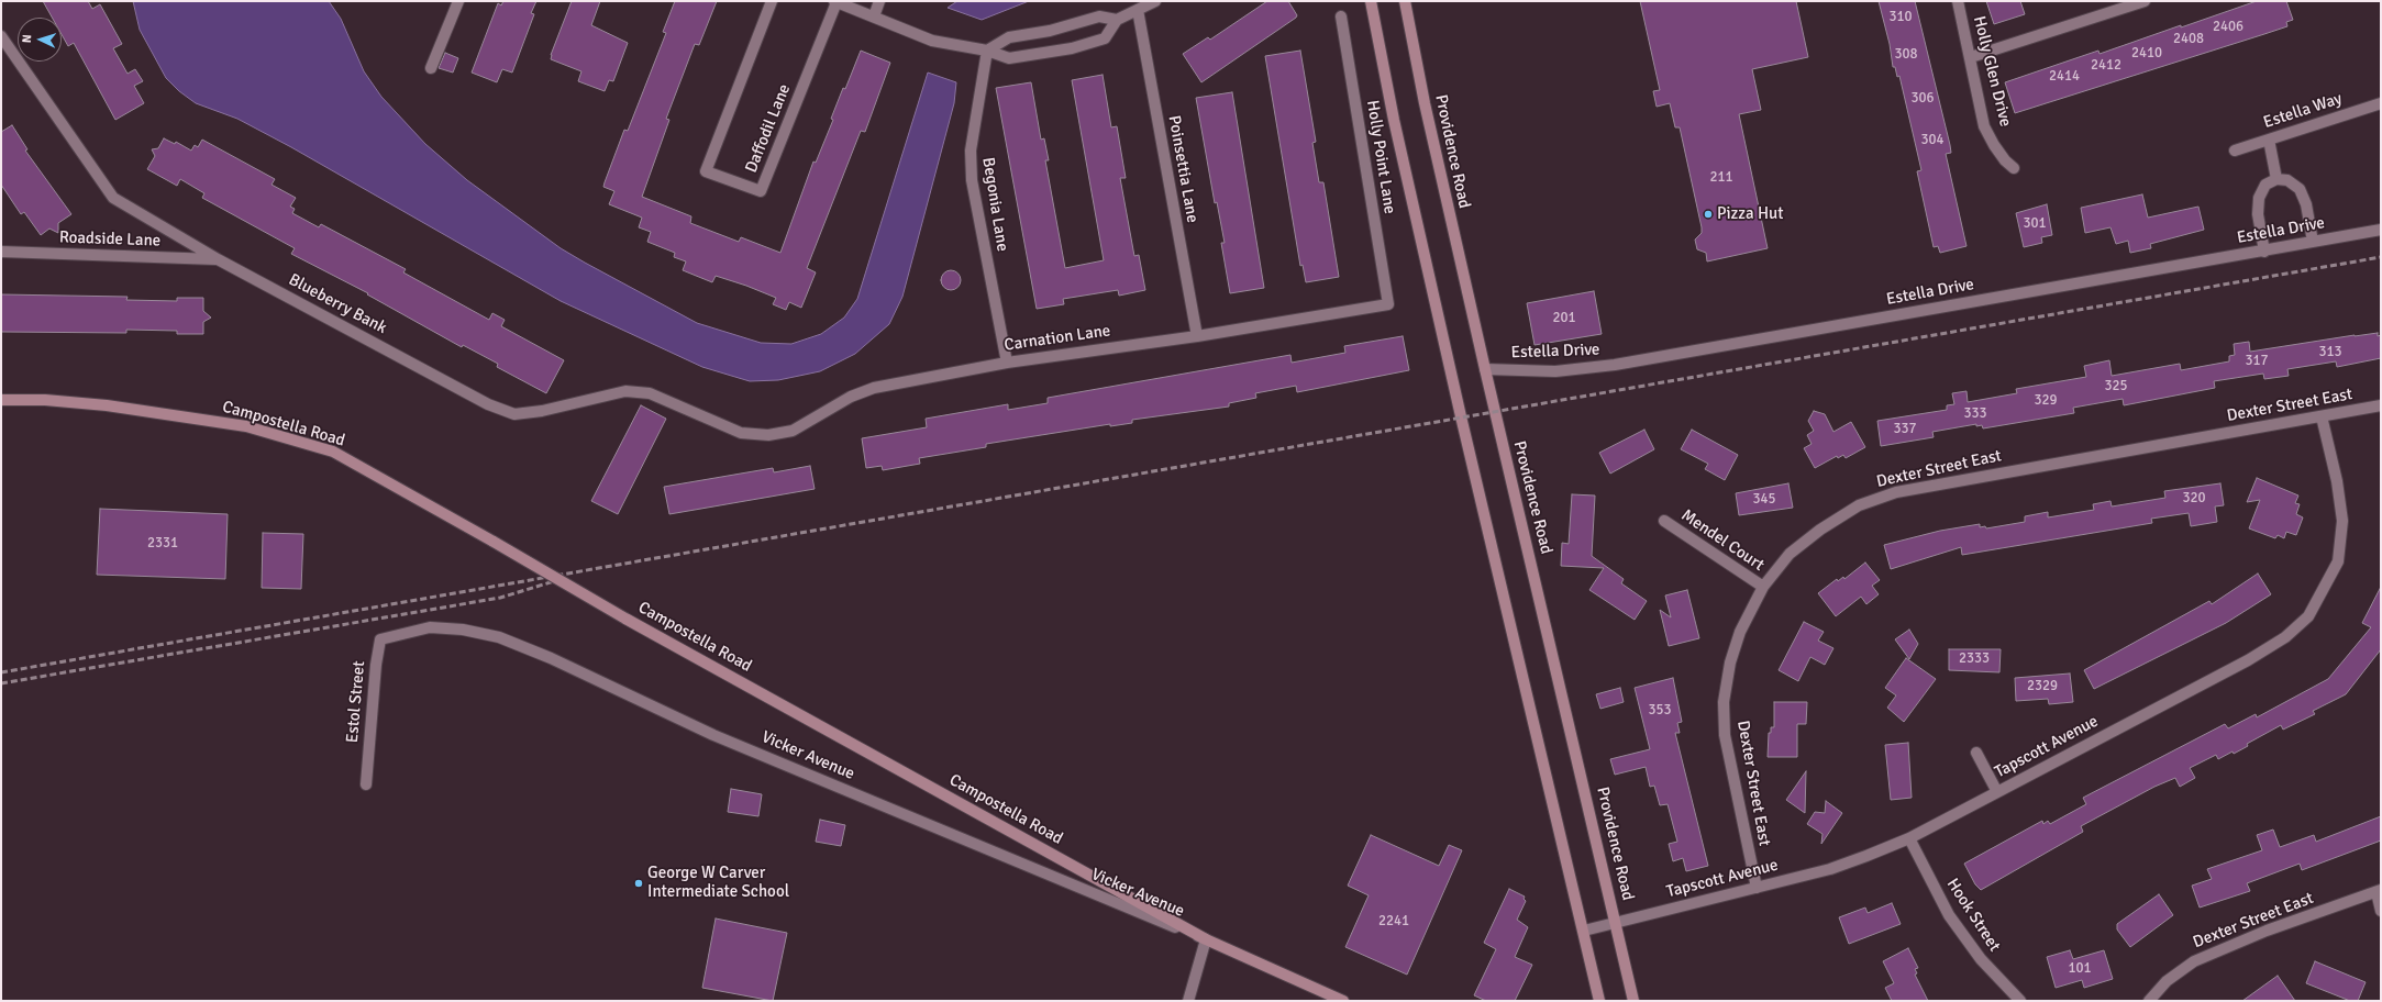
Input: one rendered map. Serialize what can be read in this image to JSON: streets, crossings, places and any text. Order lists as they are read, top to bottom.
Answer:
{
  "streets": {
    "main road": ["Providence Road", "Campostella Road"],
    "street": [
      "Holly Glen Drive",
      "Estella Way",
      "Daffodil Lane",
      "Holly Point Lane",
      "Poinsettia Lane",
      "Begonia Lane",
      "Estella Drive",
      "Roadside Lane",
      "Blueberry Bank",
      "Carnation Lane",
      "Dexter Street East",
      "Mendel Court",
      "Estol Street",
      "Tapscott Avenue",
      "Vicker Avenue",
      "Hook Street"
    ]
  },
  "crossings": [
    ["Providence Road", "Estella Drive"],
    ["Providence Road", "Tapscott Avenue"],
    ["Holly Point Lane", "Carnation Lane"],
    ["Poinsettia Lane", "Carnation Lane"],
    ["Begonia Lane", "Carnation Lane"],
    ["Roadside Lane", "Blueberry Bank"],
    ["Blueberry Bank", "Carnation Lane"],
    ["Dexter Street East", "Mendel Court"],
    ["Dexter Street East", "Tapscott Avenue"],
    ["Campostella Road", "Vicker Avenue"],
    ["Estol Street", "Vicker Avenue"],
    ["Tapscott Avenue", "Hook Street"]
  ],
  "places": ["Pizza Hut", "George W Carver Intermediate School"],
  "house_numbers": [
    "310",
    "2406",
    "2408",
    "2410",
    "308",
    "2412",
    "2414",
    "306",
    "304",
    "211",
    "301",
    "201",
    "313",
    "317",
    "325",
    "329",
    "333",
    "337",
    "320",
    "345",
    "2331",
    "2333",
    "2329",
    "353",
    "2241",
    "101"
  ],
  "north": "left"
}
